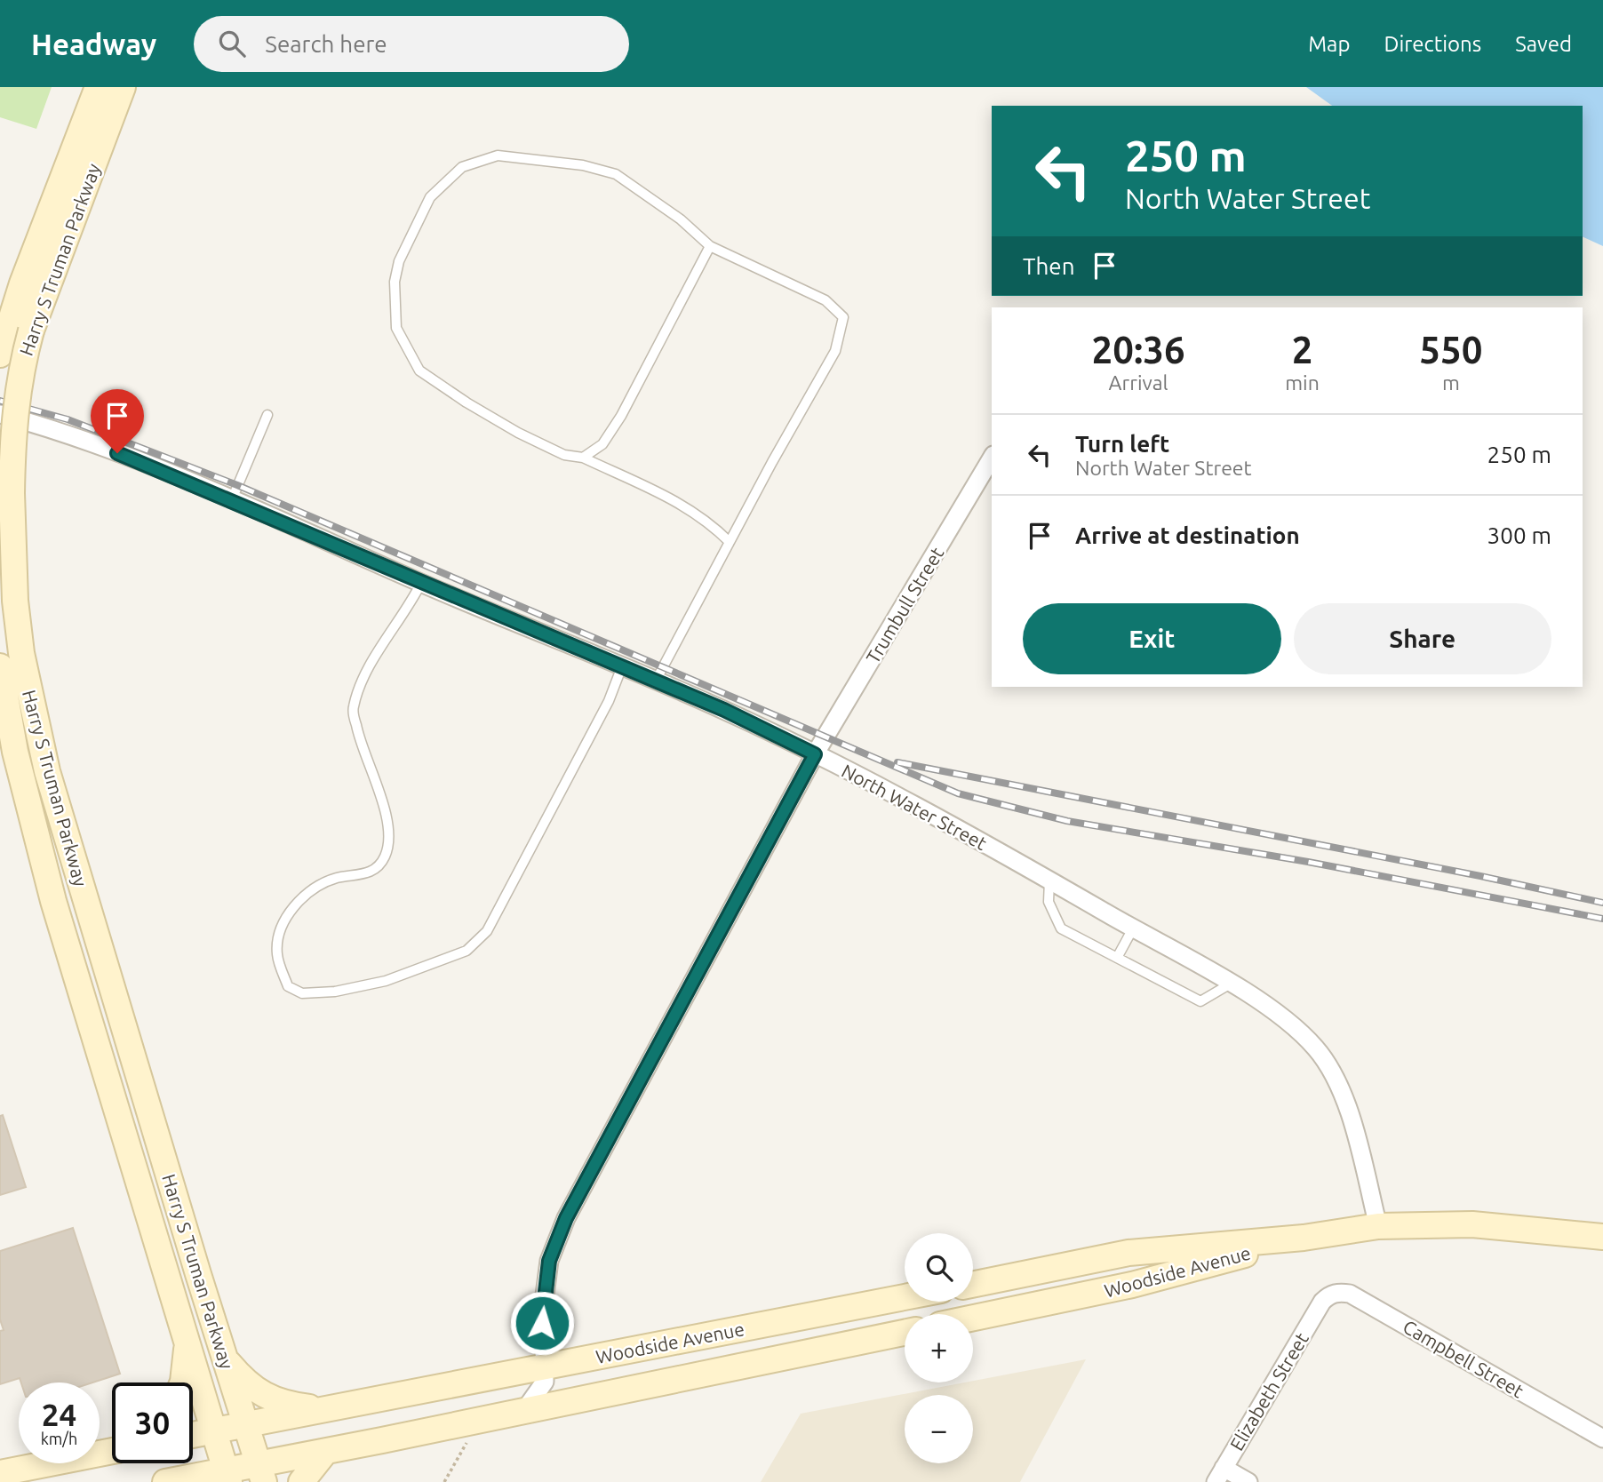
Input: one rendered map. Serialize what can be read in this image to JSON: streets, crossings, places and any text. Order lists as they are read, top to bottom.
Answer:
{
  "streets": {
    "main road": ["Harry S Truman Parkway", "Woodside Avenue"],
    "street": [
      "Trumbull Street",
      "North Water Street",
      "Campbell Street",
      "Elizabeth Street"
    ]
  },
  "crossings": [
    ["Harry S Truman Parkway", "Woodside Avenue"],
    ["Trumbull Street", "North Water Street"],
    ["Trumbull Street", "Woodside Avenue"],
    ["North Water Street", "Woodside Avenue"],
    ["Campbell Street", "Elizabeth Street"]
  ],
  "page": {
    "header": "Headway",
    "search": "Search here",
    "nav": ["Map", "Directions", "Saved"],
    "turn": ["250 m", "North Water Street"],
    "then": "Then",
    "eta": [
      "20:36",
      "Arrival",
      "2",
      "min",
      "550",
      "m"
    ],
    "list": [
      {
        "name": "Turn left",
        "note": "North Water Street",
        "value": "250 m"
      },
      {
        "name": "Arrive at destination",
        "value": "300 m"
      }
    ],
    "buttons": ["Exit", "Share"],
    "map_buttons": ["+", "−"],
    "speed": "24 km/h",
    "limit": "30"
  }
}
